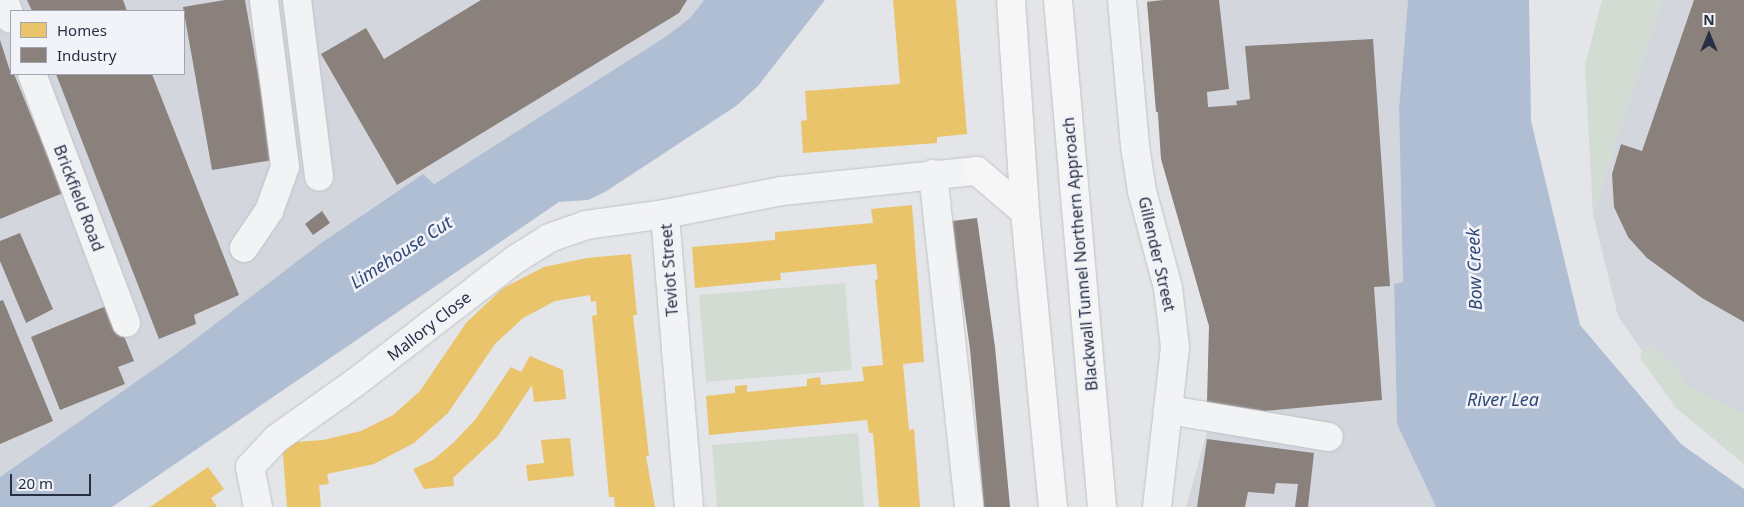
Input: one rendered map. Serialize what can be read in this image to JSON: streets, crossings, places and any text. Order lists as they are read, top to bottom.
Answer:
{
  "streets": {
    "highway": ["Blackwall Tunnel Northern Approach"],
    "street": [
      "Brickfield Road",
      "Gillender Street",
      "Teviot Street",
      "Mallory Close"
    ]
  },
  "crossings": [
    ["Teviot Street", "Mallory Close"]
  ],
  "water": ["Limehouse Cut", "Bow Creek", "River Lea"],
  "legend": ["Homes", "Industry"],
  "scale_bar": "20 m",
  "north": "top"
}
